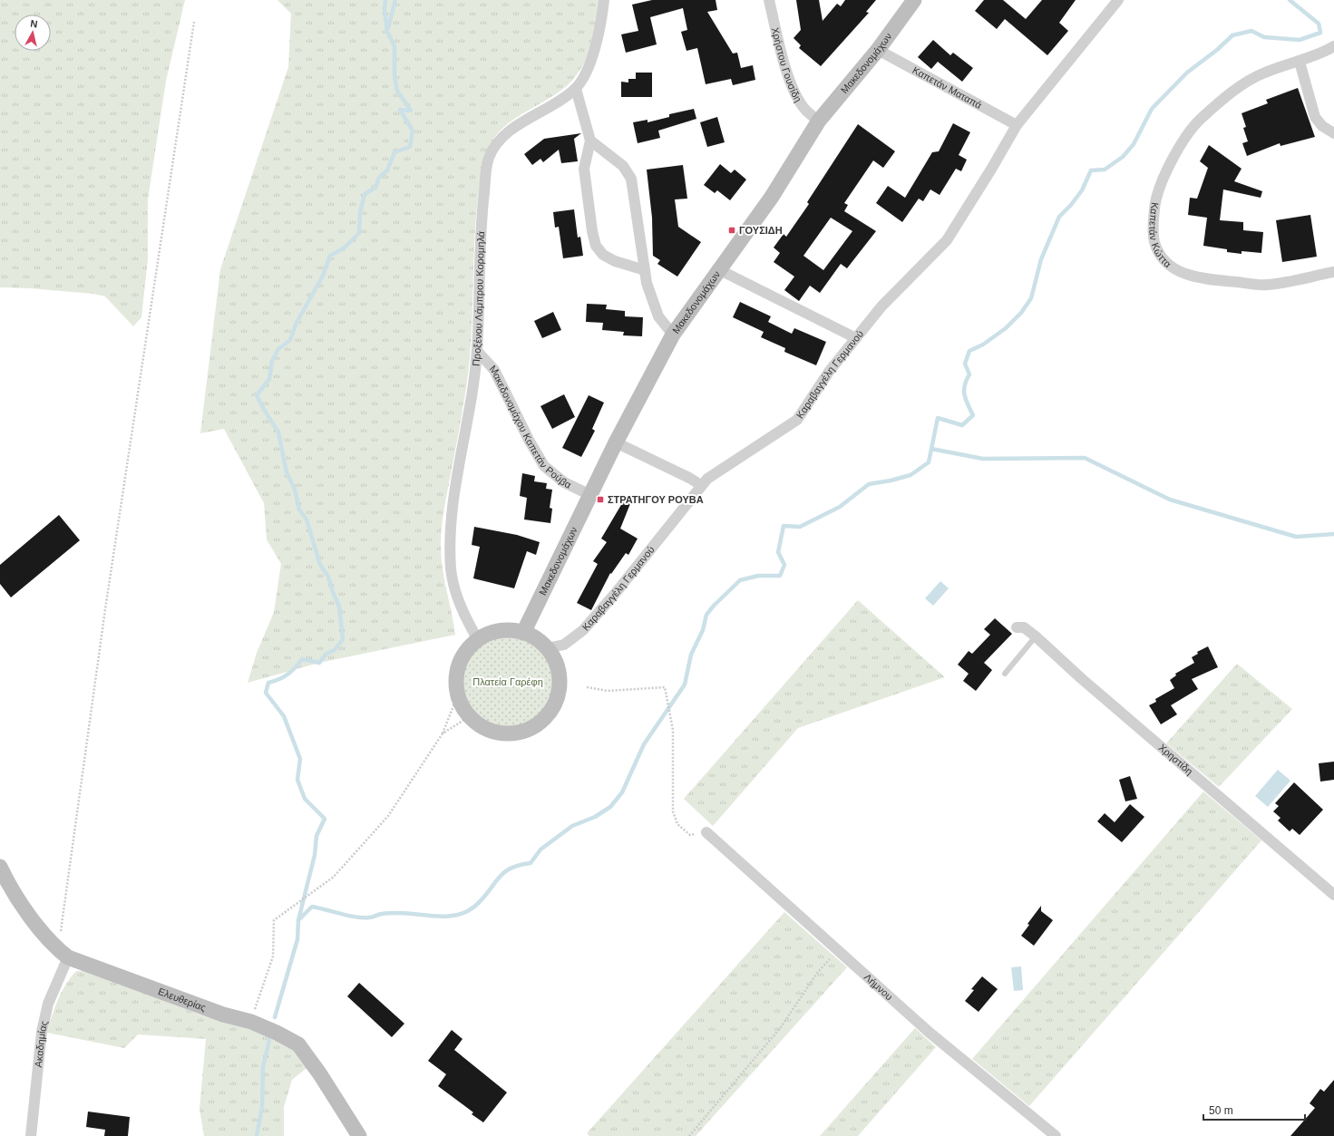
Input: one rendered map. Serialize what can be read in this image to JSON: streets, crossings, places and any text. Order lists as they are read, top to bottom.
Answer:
{
  "streets": {
    "street": [
      "Μακεδονομάχων",
      "Χρήστου Γουσίδη",
      "Καπετάν Ματαπά",
      "Καπετάν Κώττα",
      "Προξένου Λάμπρου Κορομηλά",
      "Καραβαγγέλη Γερμανού",
      "Μακεδονομάχου Καπετάν Ρούβα",
      "Χρηστίδη",
      "Λήμνου",
      "Ελευθερίας",
      "Ακαδημίας"
    ]
  },
  "crossings": [
    ["Μακεδονομάχων", "Χρήστου Γουσίδη"],
    ["Μακεδονομάχων", "Καπετάν Ματαπά"],
    ["Μακεδονομάχων", "Προξένου Λάμπρου Κορομηλά"],
    ["Μακεδονομάχων", "Καραβαγγέλη Γερμανού"],
    ["Μακεδονομάχων", "Μακεδονομάχου Καπετάν Ρούβα"],
    ["Καπετάν Ματαπά", "Καραβαγγέλη Γερμανού"],
    ["Προξένου Λάμπρου Κορομηλά", "Καραβαγγέλη Γερμανού"],
    ["Προξένου Λάμπρου Κορομηλά", "Μακεδονομάχου Καπετάν Ρούβα"],
    ["Ελευθερίας", "Ακαδημίας"]
  ],
  "parks": ["Πλατεία Γαρέφη"],
  "places": {
    "transit": ["ΓΟΥΣΙΔΗ", "ΣΤΡΑΤΗΓΟΥ ΡΟΥΒΑ"]
  },
  "scale_bar": "50 m",
  "north": "top"
}
